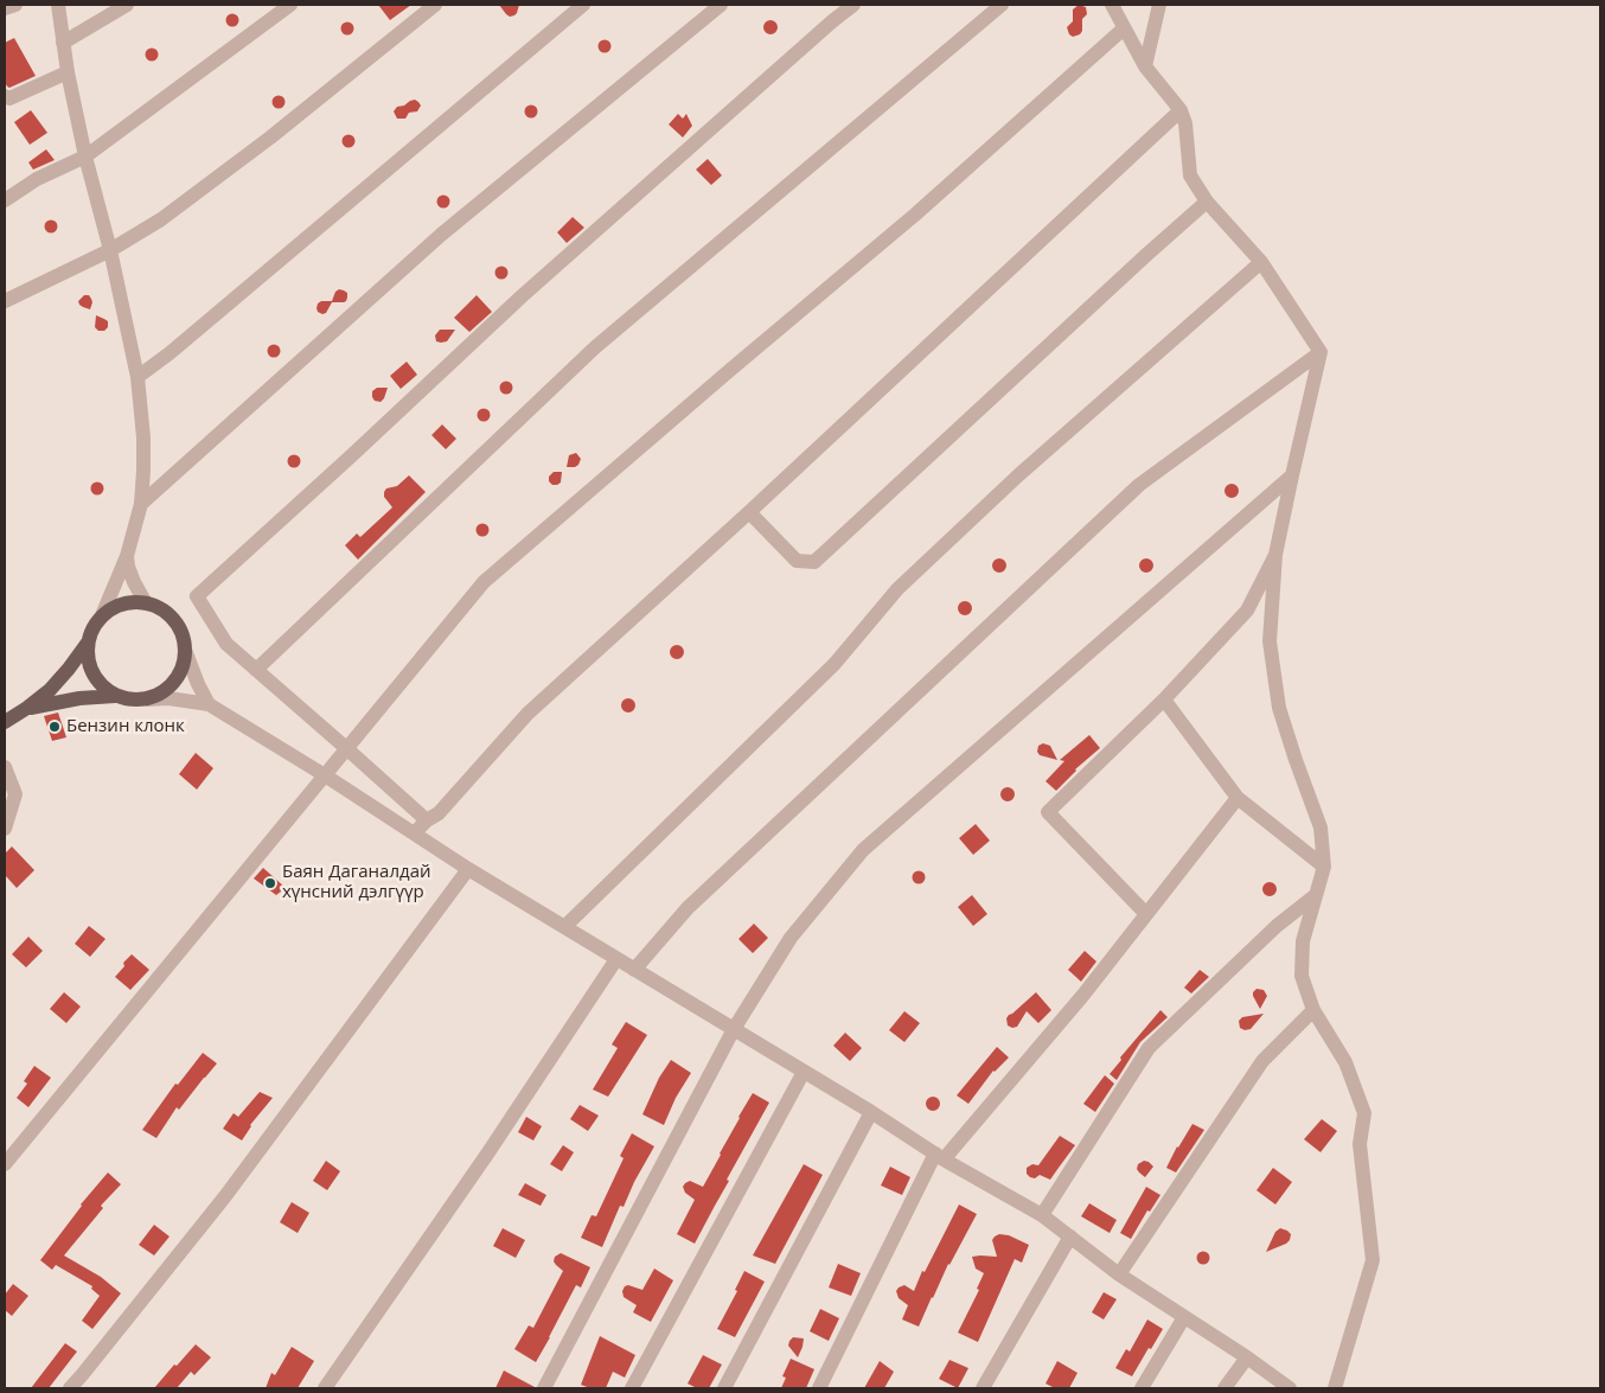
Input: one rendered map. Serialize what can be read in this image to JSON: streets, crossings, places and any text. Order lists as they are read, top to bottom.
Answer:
{
  "places": ["Бензин клонк", "Баян Даганалдай хүнсний дэлгүүр"]
}
